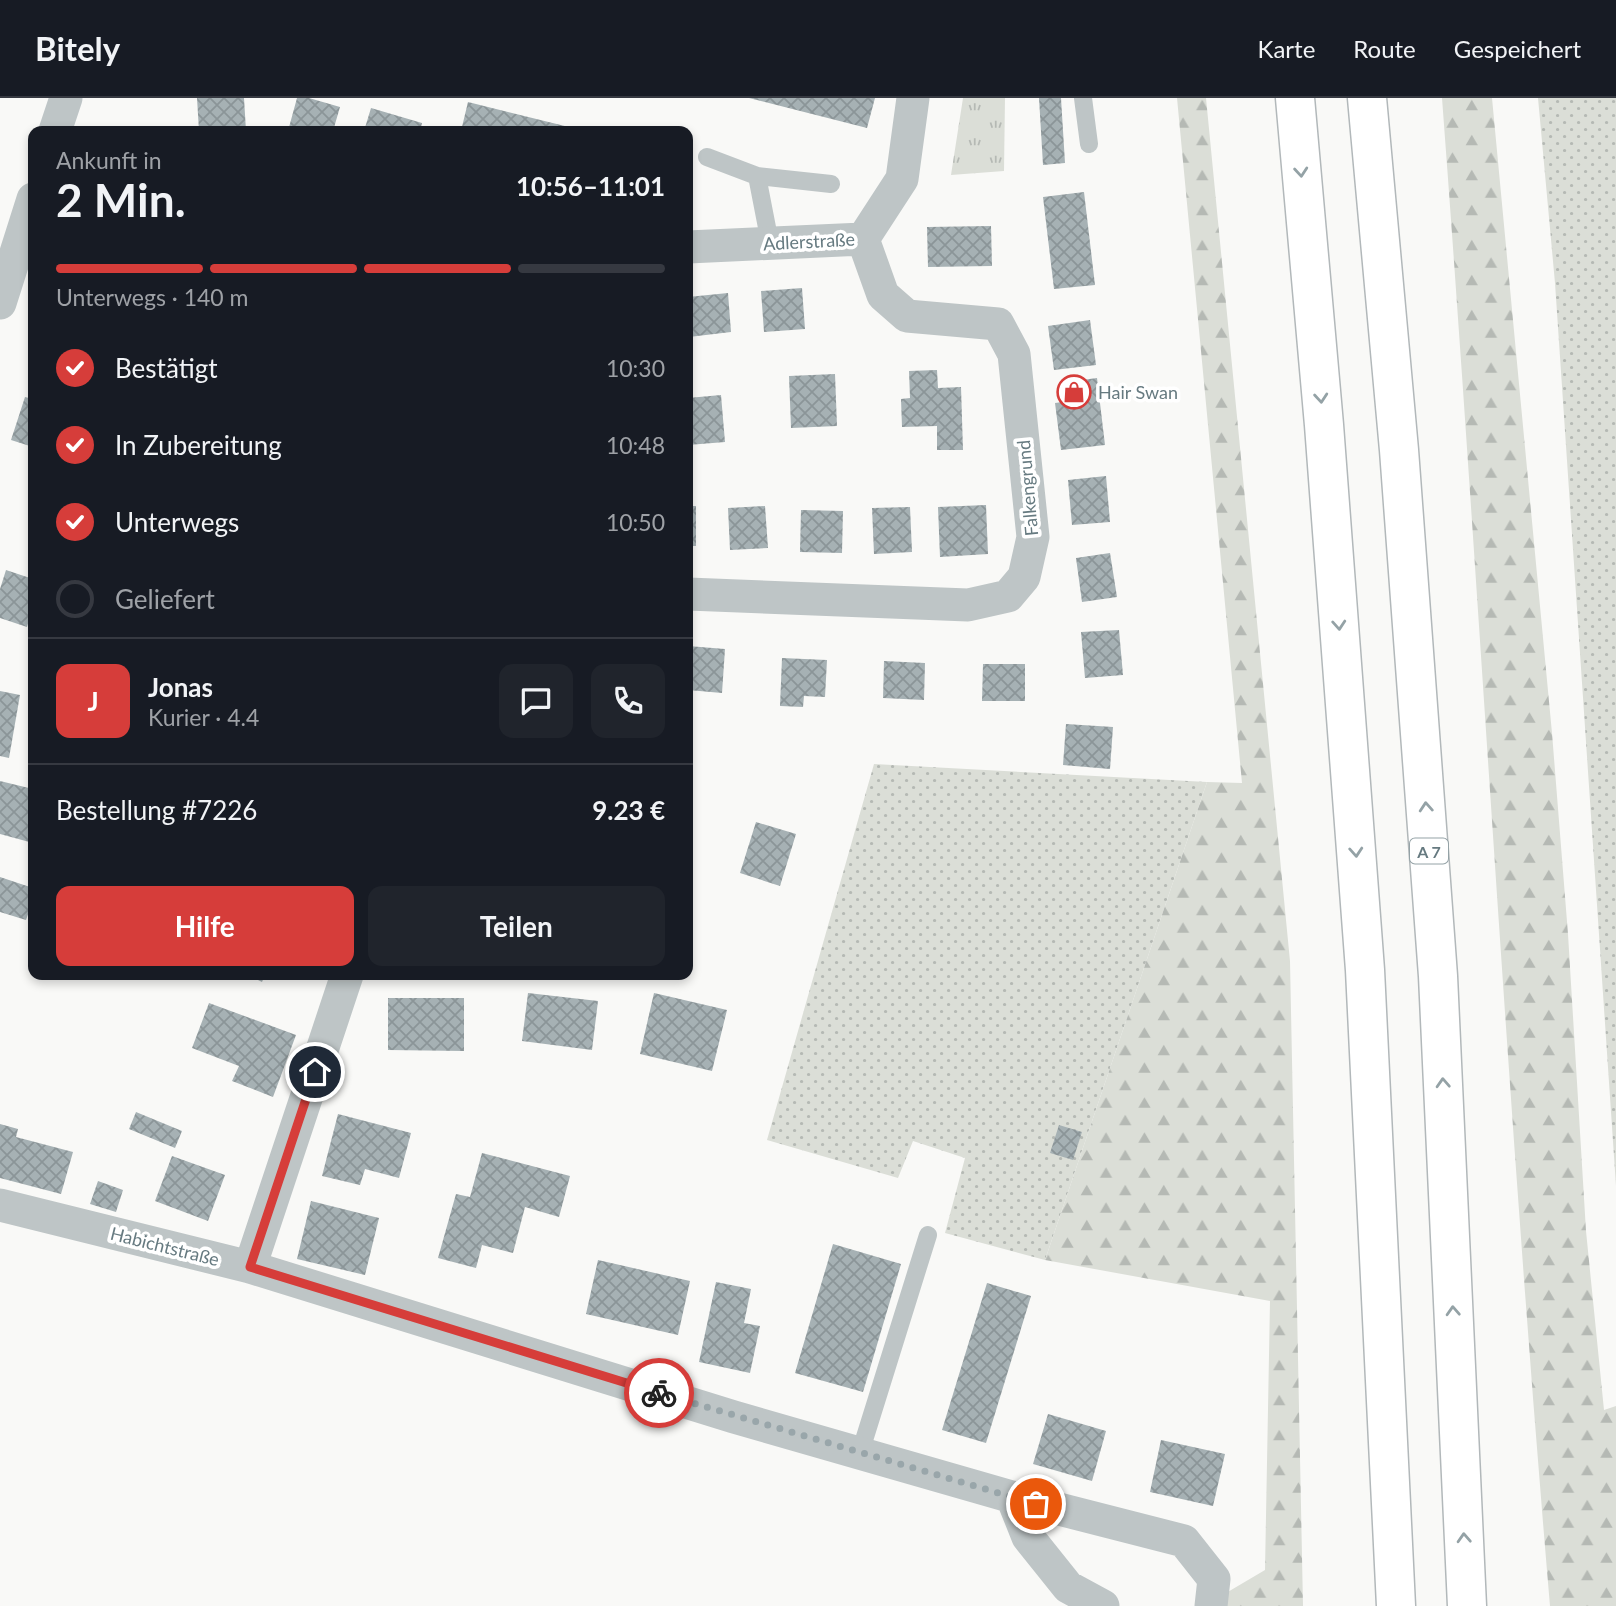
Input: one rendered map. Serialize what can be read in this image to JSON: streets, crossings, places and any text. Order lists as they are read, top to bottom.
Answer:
{
  "streets": {
    "highway": ["A 7"],
    "street": ["Adlerstraße", "Falkengrund", "Habichtstraße"]
  },
  "crossings": [
    ["Adlerstraße", "Falkengrund"]
  ],
  "places": {
    "shop": ["Hair Swan"]
  },
  "page": {
    "header": "Bitely",
    "nav": ["Karte", "Route", "Gespeichert"],
    "heading": ["2 Min.", "Ankunft in", "10:56–11:01"],
    "panel": [
      "Jonas",
      "Kurier · 4.4",
      "Bestellung #7226",
      "9.23 €"
    ],
    "bar": "Unterwegs · 140 m",
    "list": [
      ["Bestätigt", "10:30"],
      ["In Zubereitung", "10:48"],
      ["Unterwegs", "10:50"],
      "Geliefert"
    ],
    "round": "J",
    "buttons": ["Hilfe", "Teilen"]
  }
}
